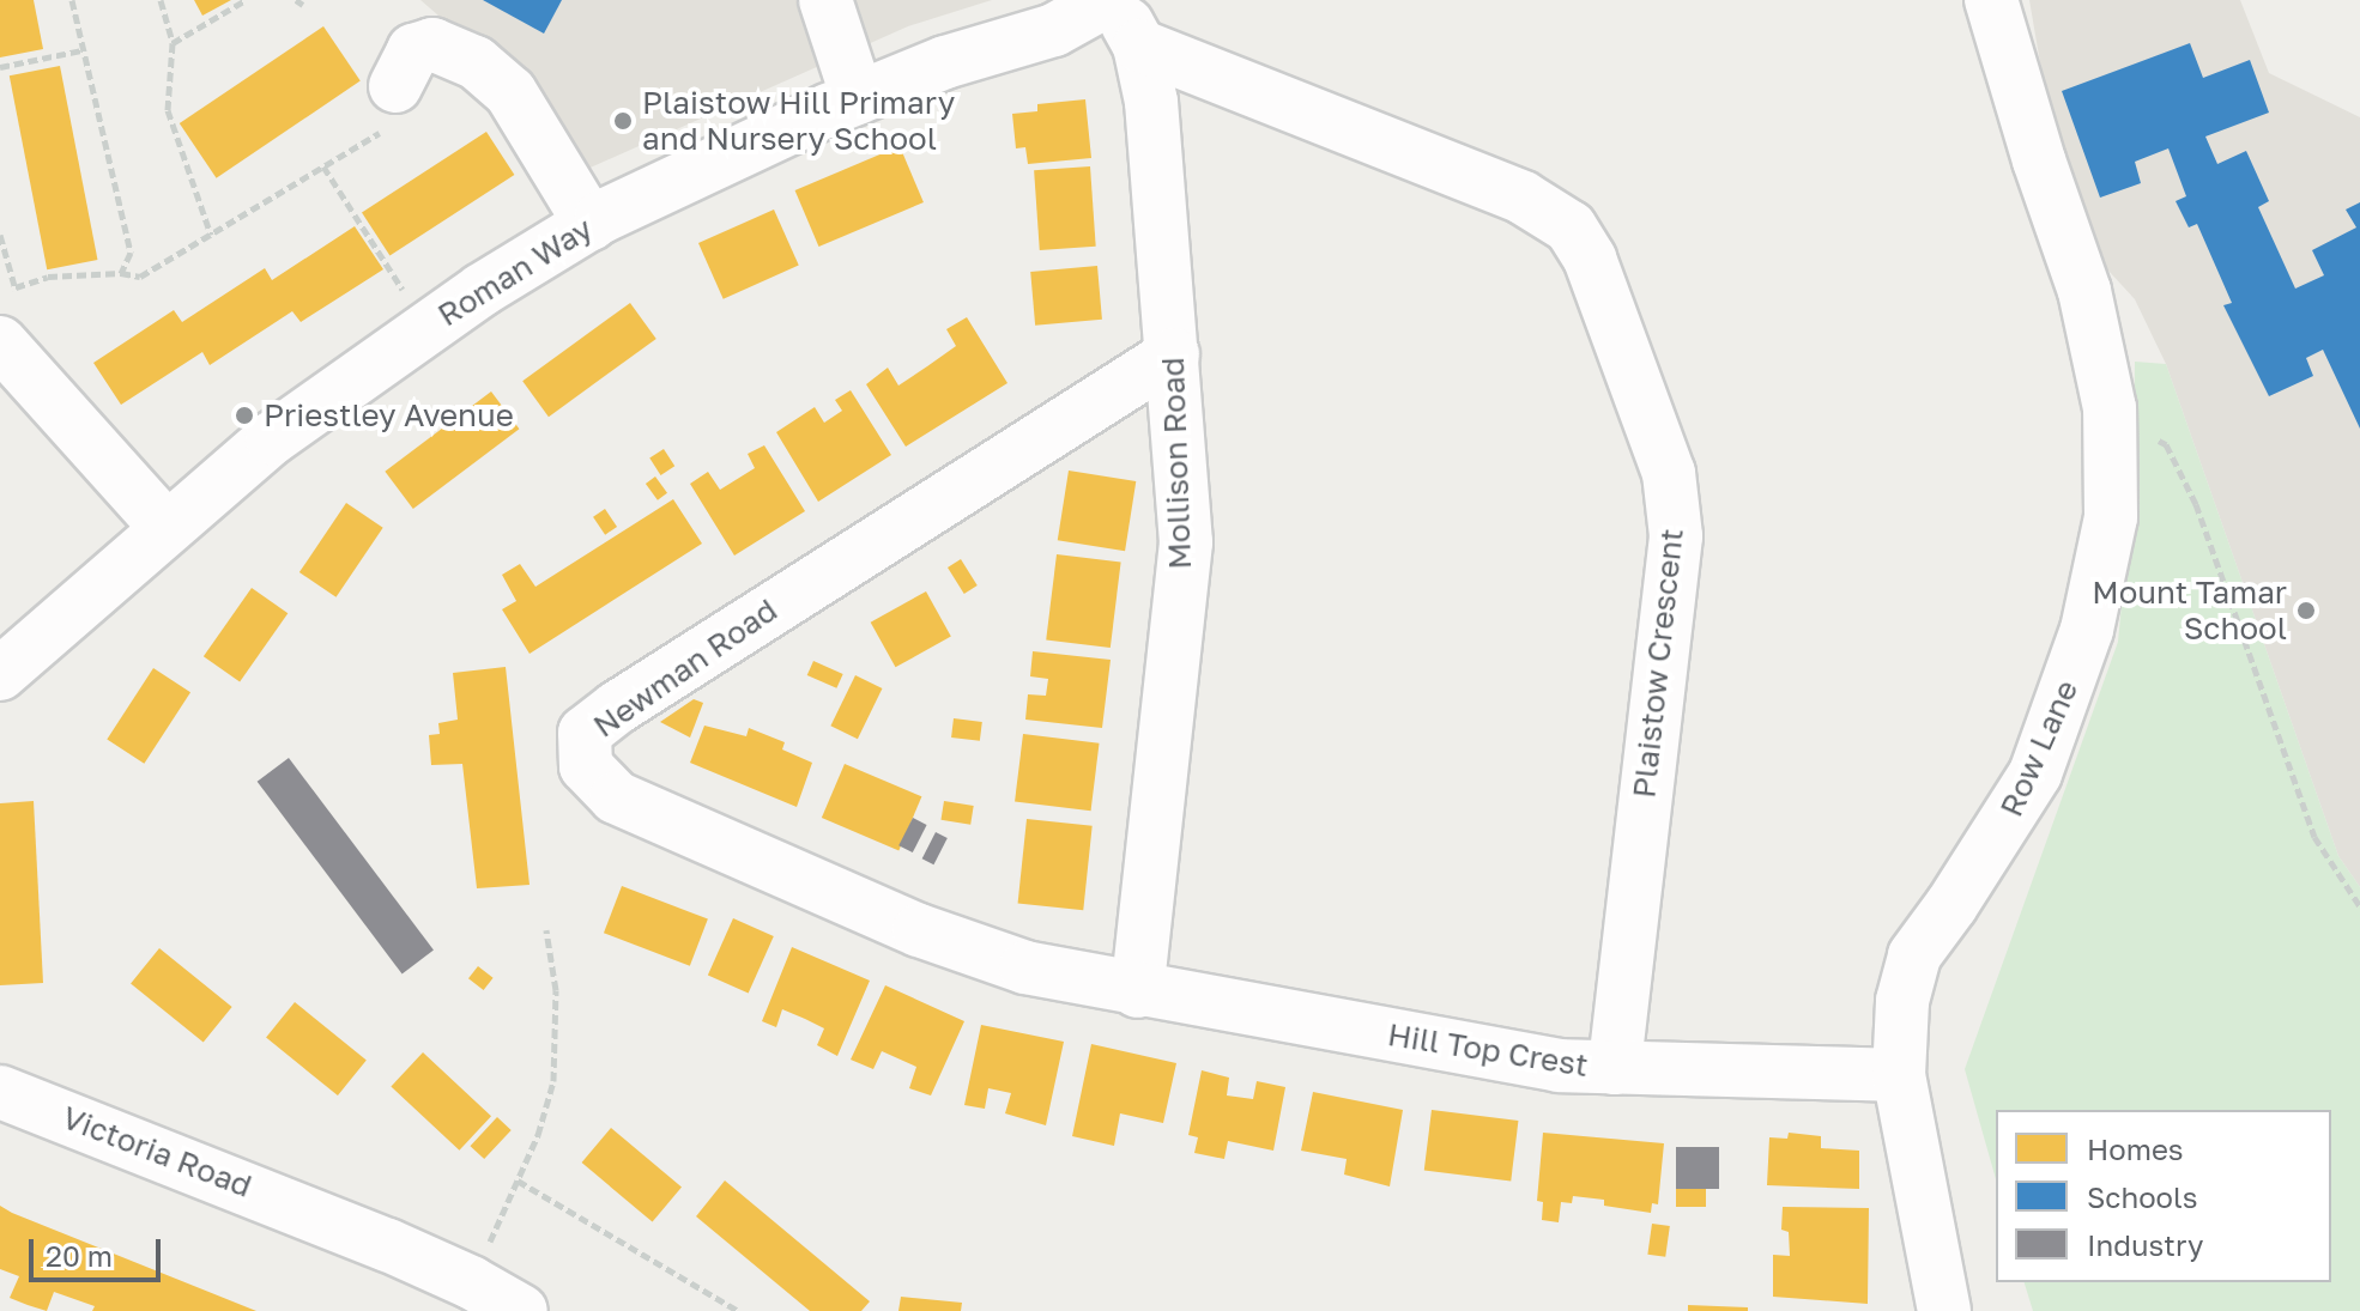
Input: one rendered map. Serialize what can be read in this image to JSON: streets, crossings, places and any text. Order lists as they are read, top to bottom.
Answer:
{
  "streets": {
    "street": [
      "Roman Way",
      "Mollison Road",
      "Plaistow Crescent",
      "Newman Road",
      "Row Lane",
      "Hill Top Crest",
      "Victoria Road"
    ]
  },
  "crossings": [
    ["Roman Way", "Mollison Road"],
    ["Mollison Road", "Plaistow Crescent"],
    ["Mollison Road", "Newman Road"],
    ["Mollison Road", "Hill Top Crest"],
    ["Plaistow Crescent", "Hill Top Crest"],
    ["Newman Road", "Hill Top Crest"],
    ["Row Lane", "Hill Top Crest"]
  ],
  "places": ["Plaistow Hill Primary and Nursery School", "Priestley Avenue", "Mount Tamar School"],
  "legend": ["Homes", "Schools", "Industry"],
  "scale_bar": "20 m"
}
